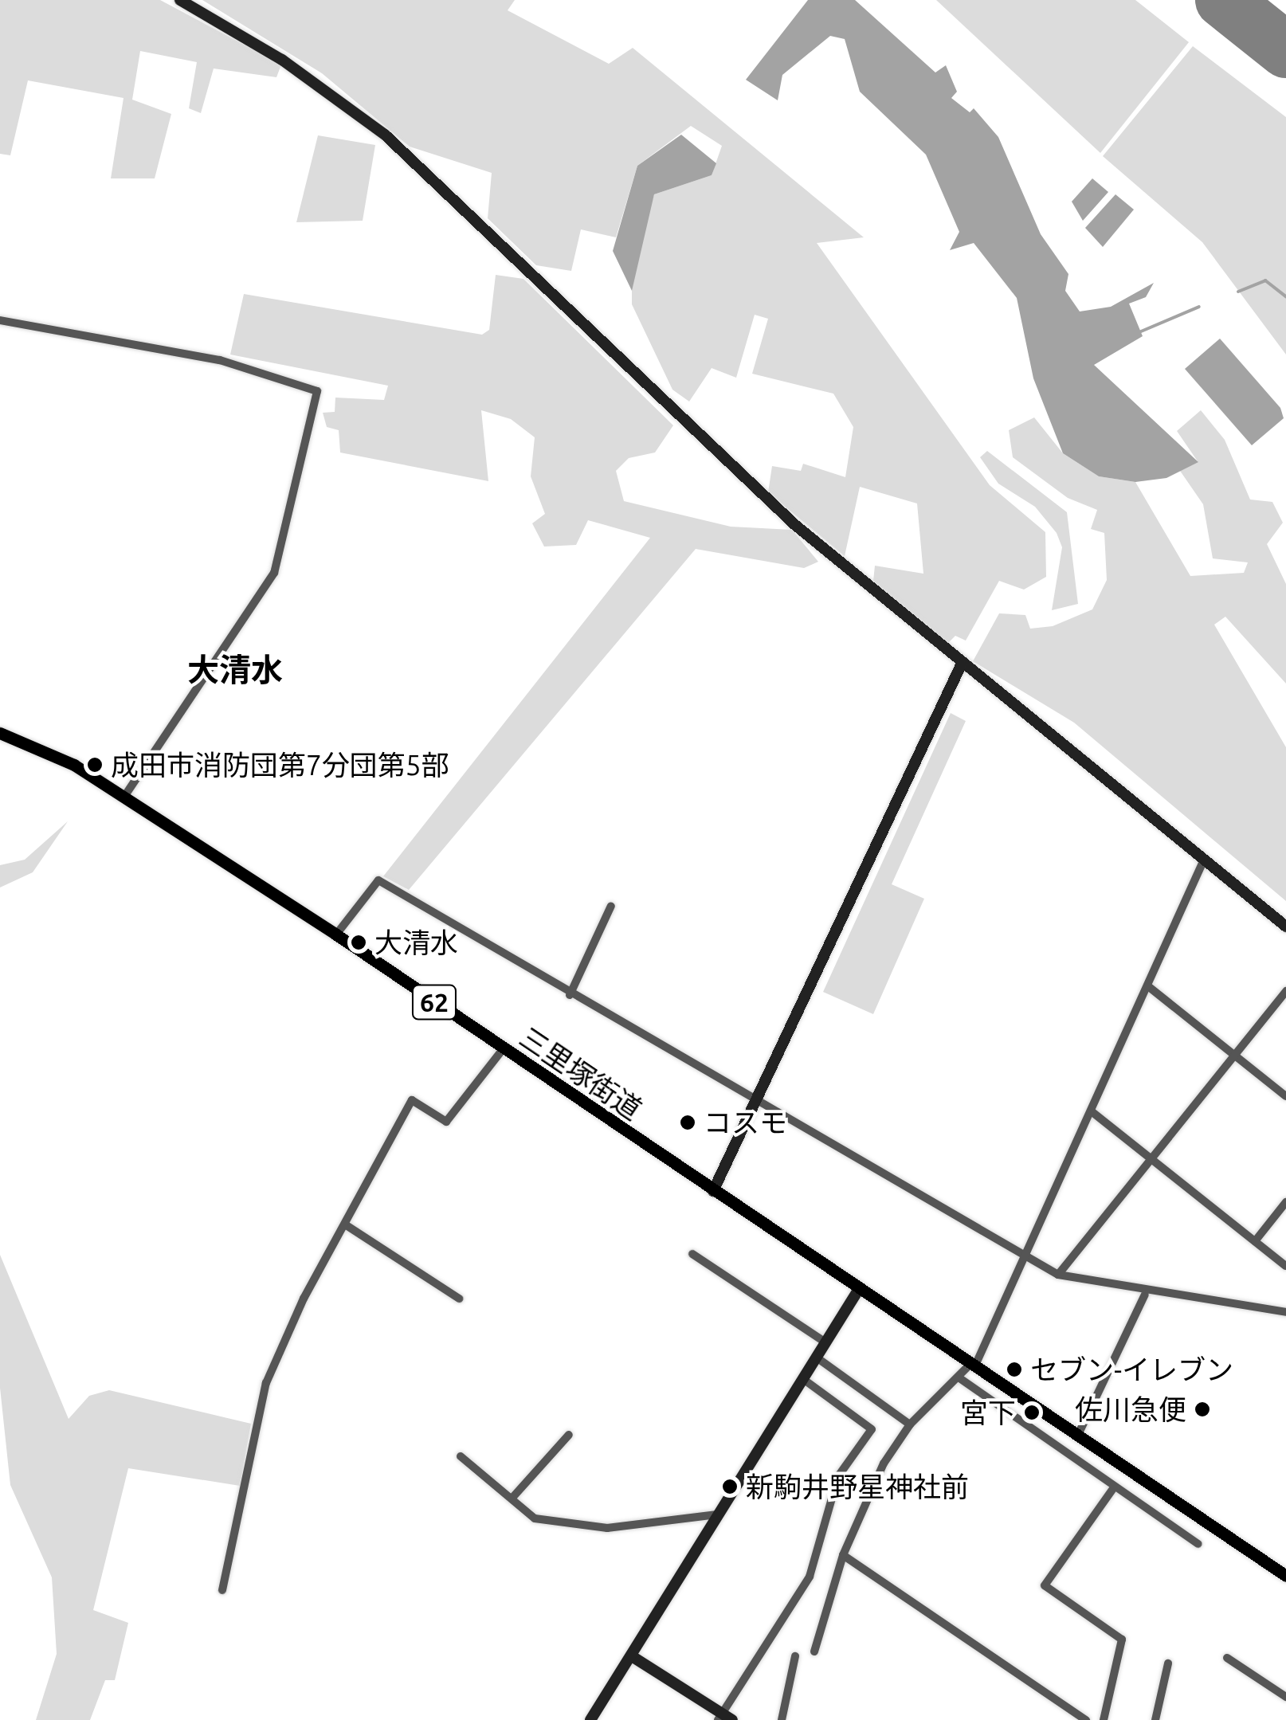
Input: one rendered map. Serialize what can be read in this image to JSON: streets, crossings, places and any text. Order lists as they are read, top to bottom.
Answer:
{
  "streets": {
    "main road": ["62", "三里塚街道"]
  },
  "districts": ["大清水"],
  "places": [
    "成田市消防団第7分団第5部",
    "大清水",
    "コスモ",
    "セブン-イレブン",
    "佐川急便",
    "宮下",
    "新駒井野星神社前"
  ]
}
